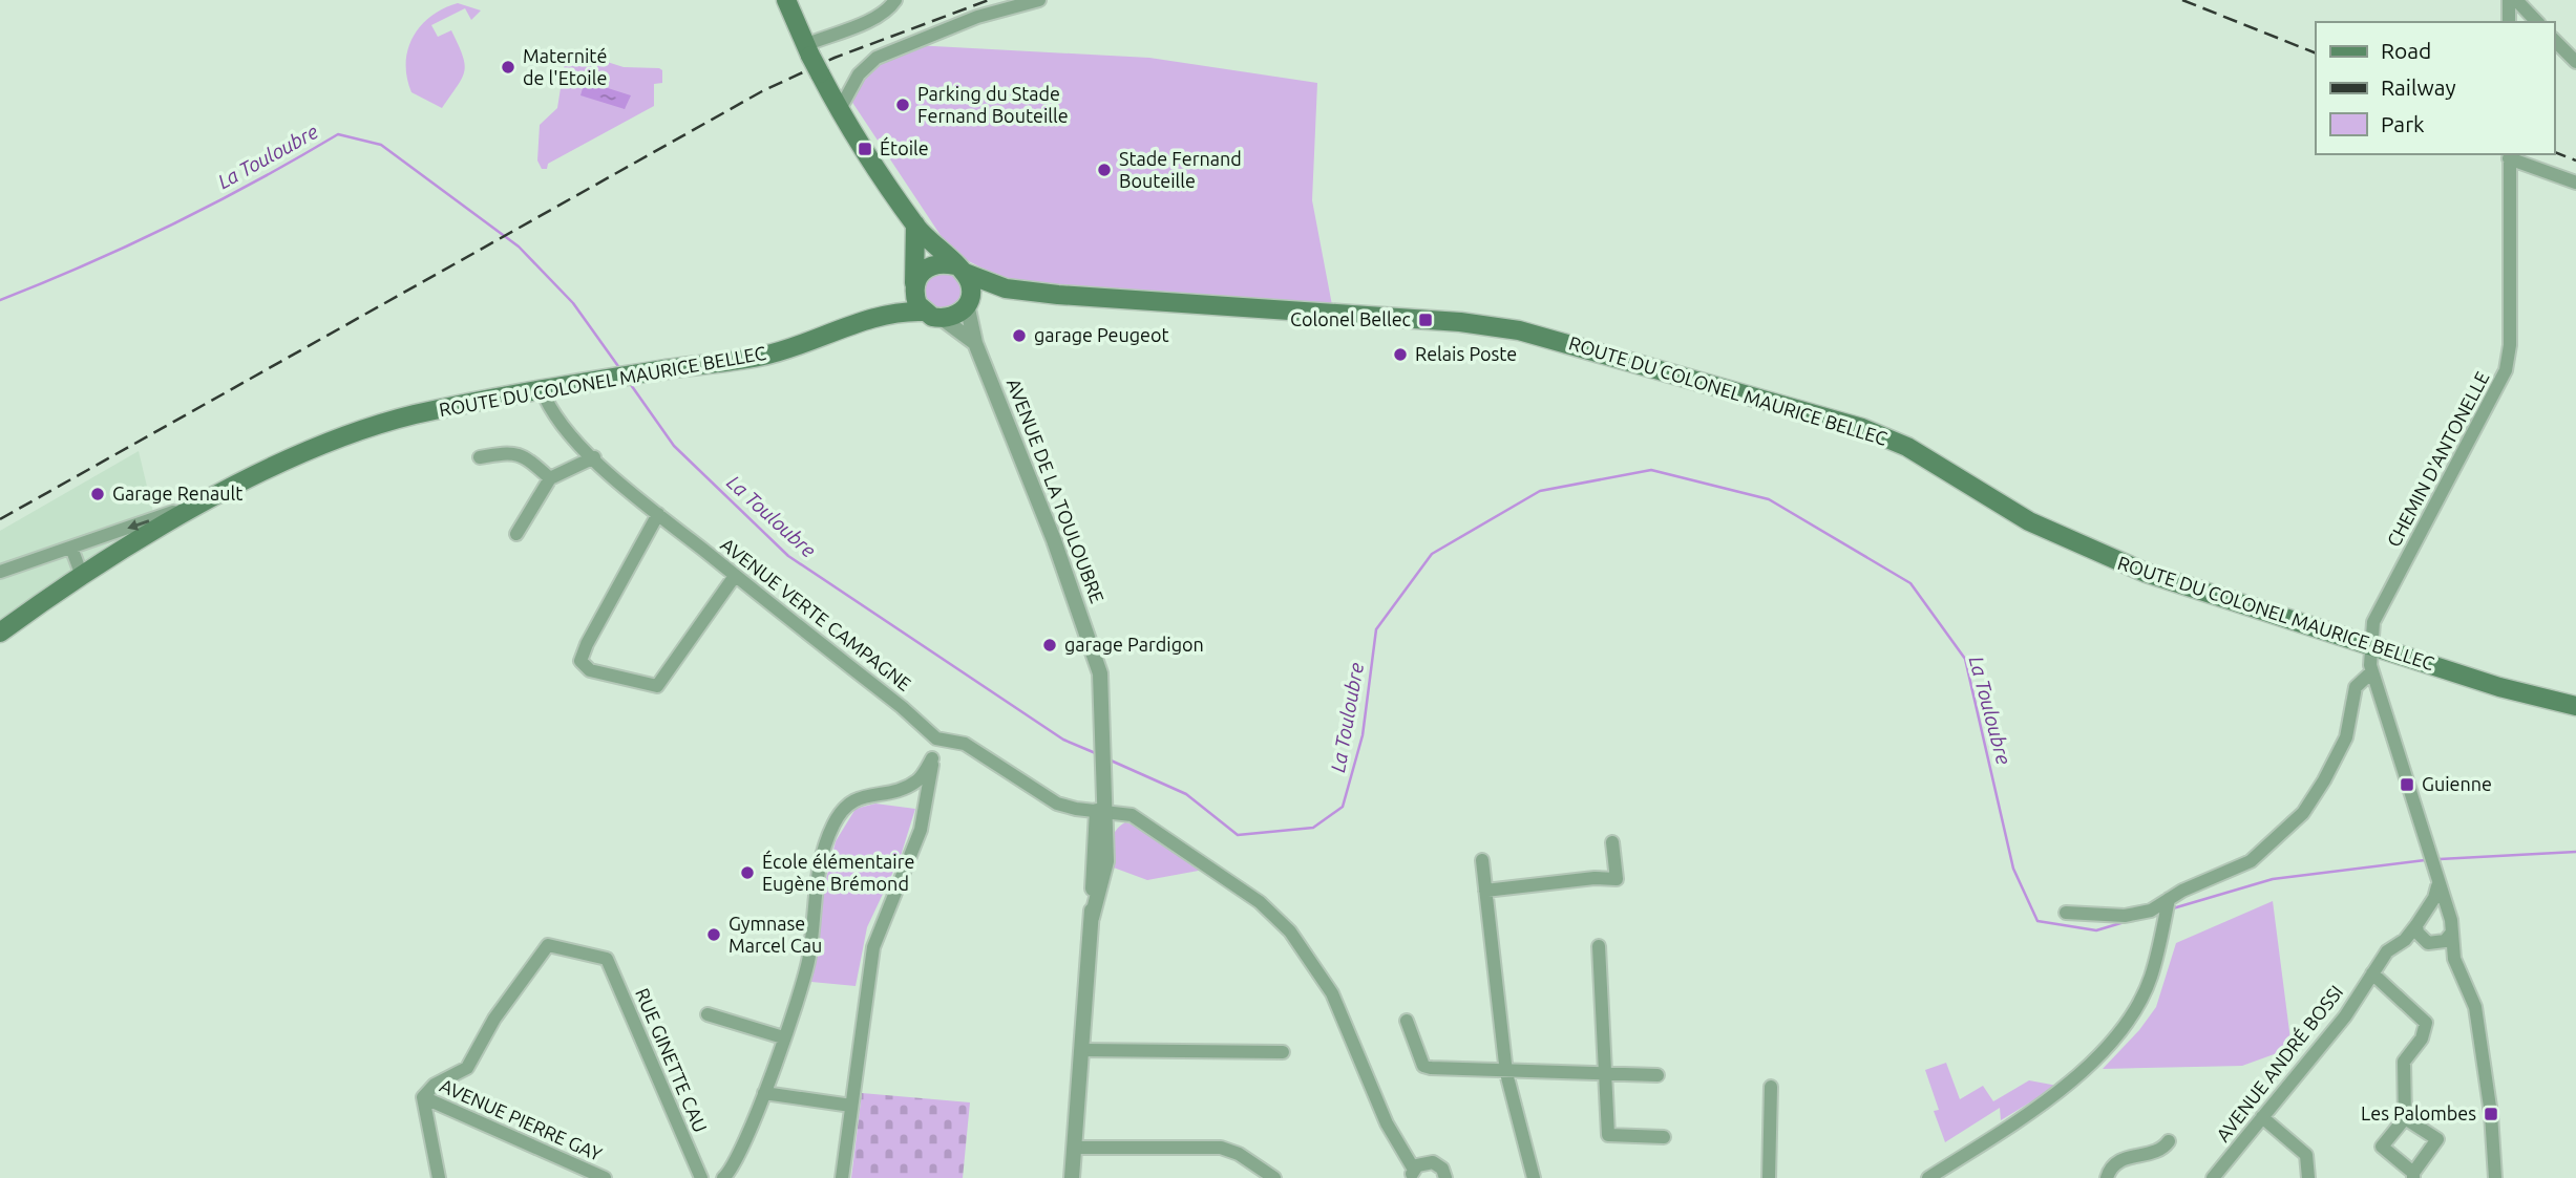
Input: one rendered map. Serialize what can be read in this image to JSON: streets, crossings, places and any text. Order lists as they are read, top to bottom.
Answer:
{
  "streets": {
    "main road": ["ROUTE DU COLONEL MAURICE BELLEC"],
    "street": [
      "CHEMIN D'ANTONELLE",
      "AVENUE DE LA TOULOUBRE",
      "AVENUE VERTE CAMPAGNE",
      "RUE GINETTE CAU",
      "AVENUE ANDRÉ BOSSI",
      "AVENUE PIERRE GAY"
    ]
  },
  "crossings": [
    ["ROUTE DU COLONEL MAURICE BELLEC", "CHEMIN D'ANTONELLE"],
    ["ROUTE DU COLONEL MAURICE BELLEC", "AVENUE DE LA TOULOUBRE"],
    ["ROUTE DU COLONEL MAURICE BELLEC", "AVENUE VERTE CAMPAGNE"],
    ["AVENUE DE LA TOULOUBRE", "AVENUE VERTE CAMPAGNE"],
    ["RUE GINETTE CAU", "AVENUE PIERRE GAY"]
  ],
  "water": ["La Touloubre"],
  "places": {
    "other": [
      "Maternité de l'Etoile",
      "Parking du Stade Fernand Bouteille",
      "Stade Fernand Bouteille",
      "garage Peugeot",
      "Relais Poste",
      "Garage Renault",
      "garage Pardigon",
      "École élémentaire Eugène Brémond",
      "Gymnase Marcel Cau"
    ],
    "transit": [
      "Étoile",
      "Colonel Bellec",
      "Guienne",
      "Les Palombes"
    ]
  },
  "legend": ["Road", "Railway", "Park"]
}
